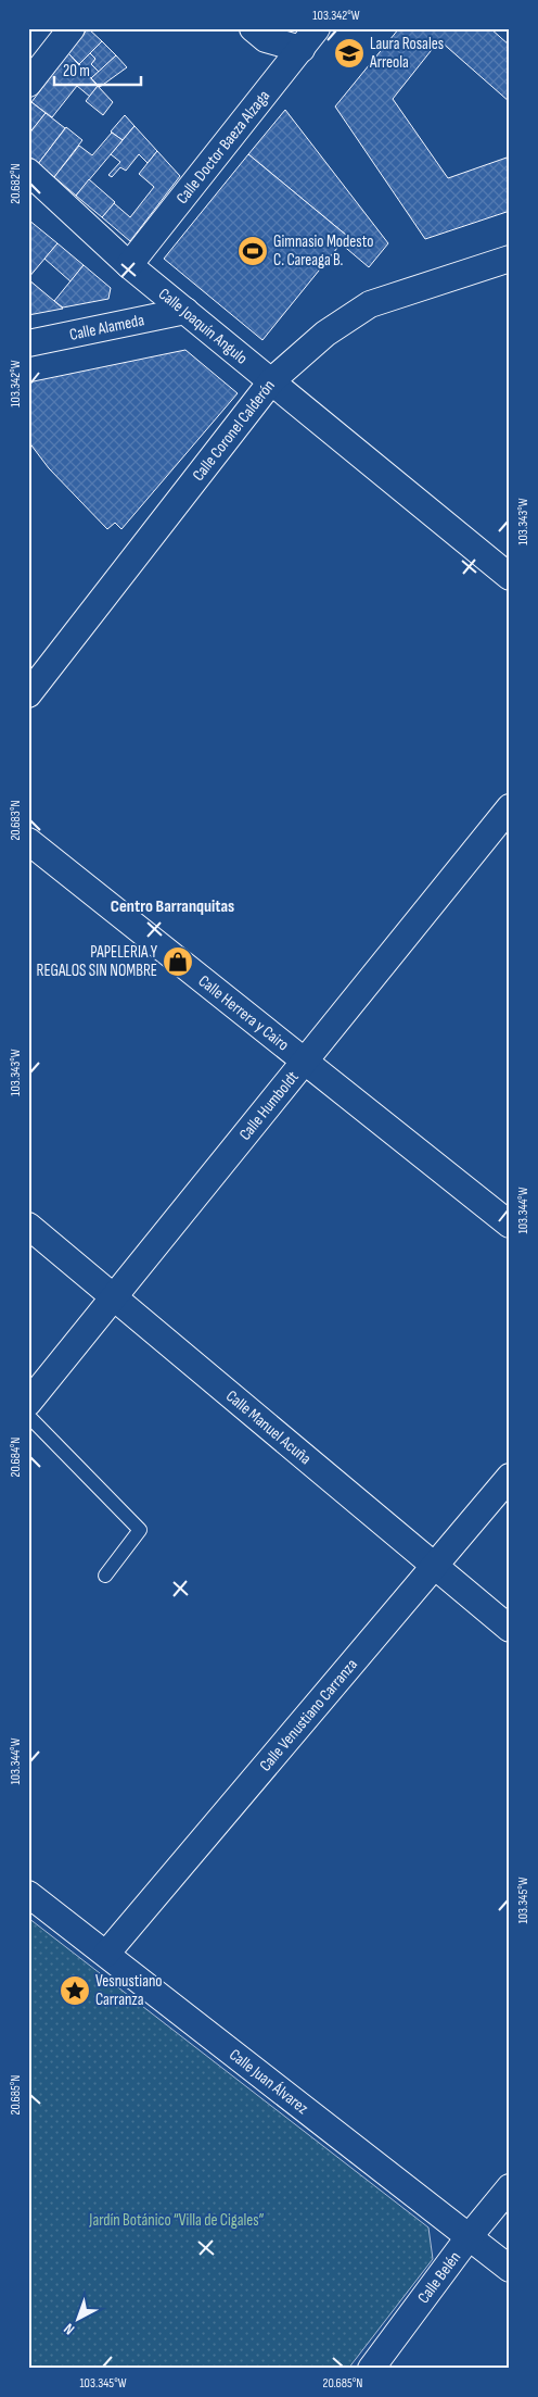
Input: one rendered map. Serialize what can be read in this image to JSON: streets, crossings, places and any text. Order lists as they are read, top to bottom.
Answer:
{
  "streets": {
    "street": [
      "Calle Doctor Baeza Alzaga",
      "Calle Joaquín Angulo",
      "Calle Alameda",
      "Calle Coronel Calderón",
      "Calle Herrera y Cairo",
      "Calle Humboldt",
      "Calle Manuel Acuña",
      "Calle Venustiano Carranza",
      "Calle Juan Álvarez",
      "Calle Belén"
    ]
  },
  "crossings": [
    ["Calle Doctor Baeza Alzaga", "Calle Joaquín Angulo"],
    ["Calle Joaquín Angulo", "Calle Alameda"],
    ["Calle Joaquín Angulo", "Calle Coronel Calderón"],
    ["Calle Herrera y Cairo", "Calle Humboldt"],
    ["Calle Humboldt", "Calle Manuel Acuña"],
    ["Calle Manuel Acuña", "Calle Venustiano Carranza"],
    ["Calle Venustiano Carranza", "Calle Juan Álvarez"],
    ["Calle Juan Álvarez", "Calle Belén"]
  ],
  "districts": ["Centro Barranquitas"],
  "parks": ["Jardín Botánico “Villa de Cigales”"],
  "places": {
    "school or university": ["Laura Rosales Arreola"],
    "sports": ["Gimnasio Modesto C. Careaga B."],
    "shop": ["PAPELERIA Y REGALOS SIN NOMBRE"],
    "place": ["Vesnustiano Carranza"]
  },
  "scale_bar": "20 m",
  "north": "bottom left",
  "coordinates": [
    "103.342°W",
    "20.682°N",
    "103.343°W",
    "20.683°N",
    "103.344°W",
    "20.684°N",
    "103.345°W",
    "20.685°N"
  ]
}
